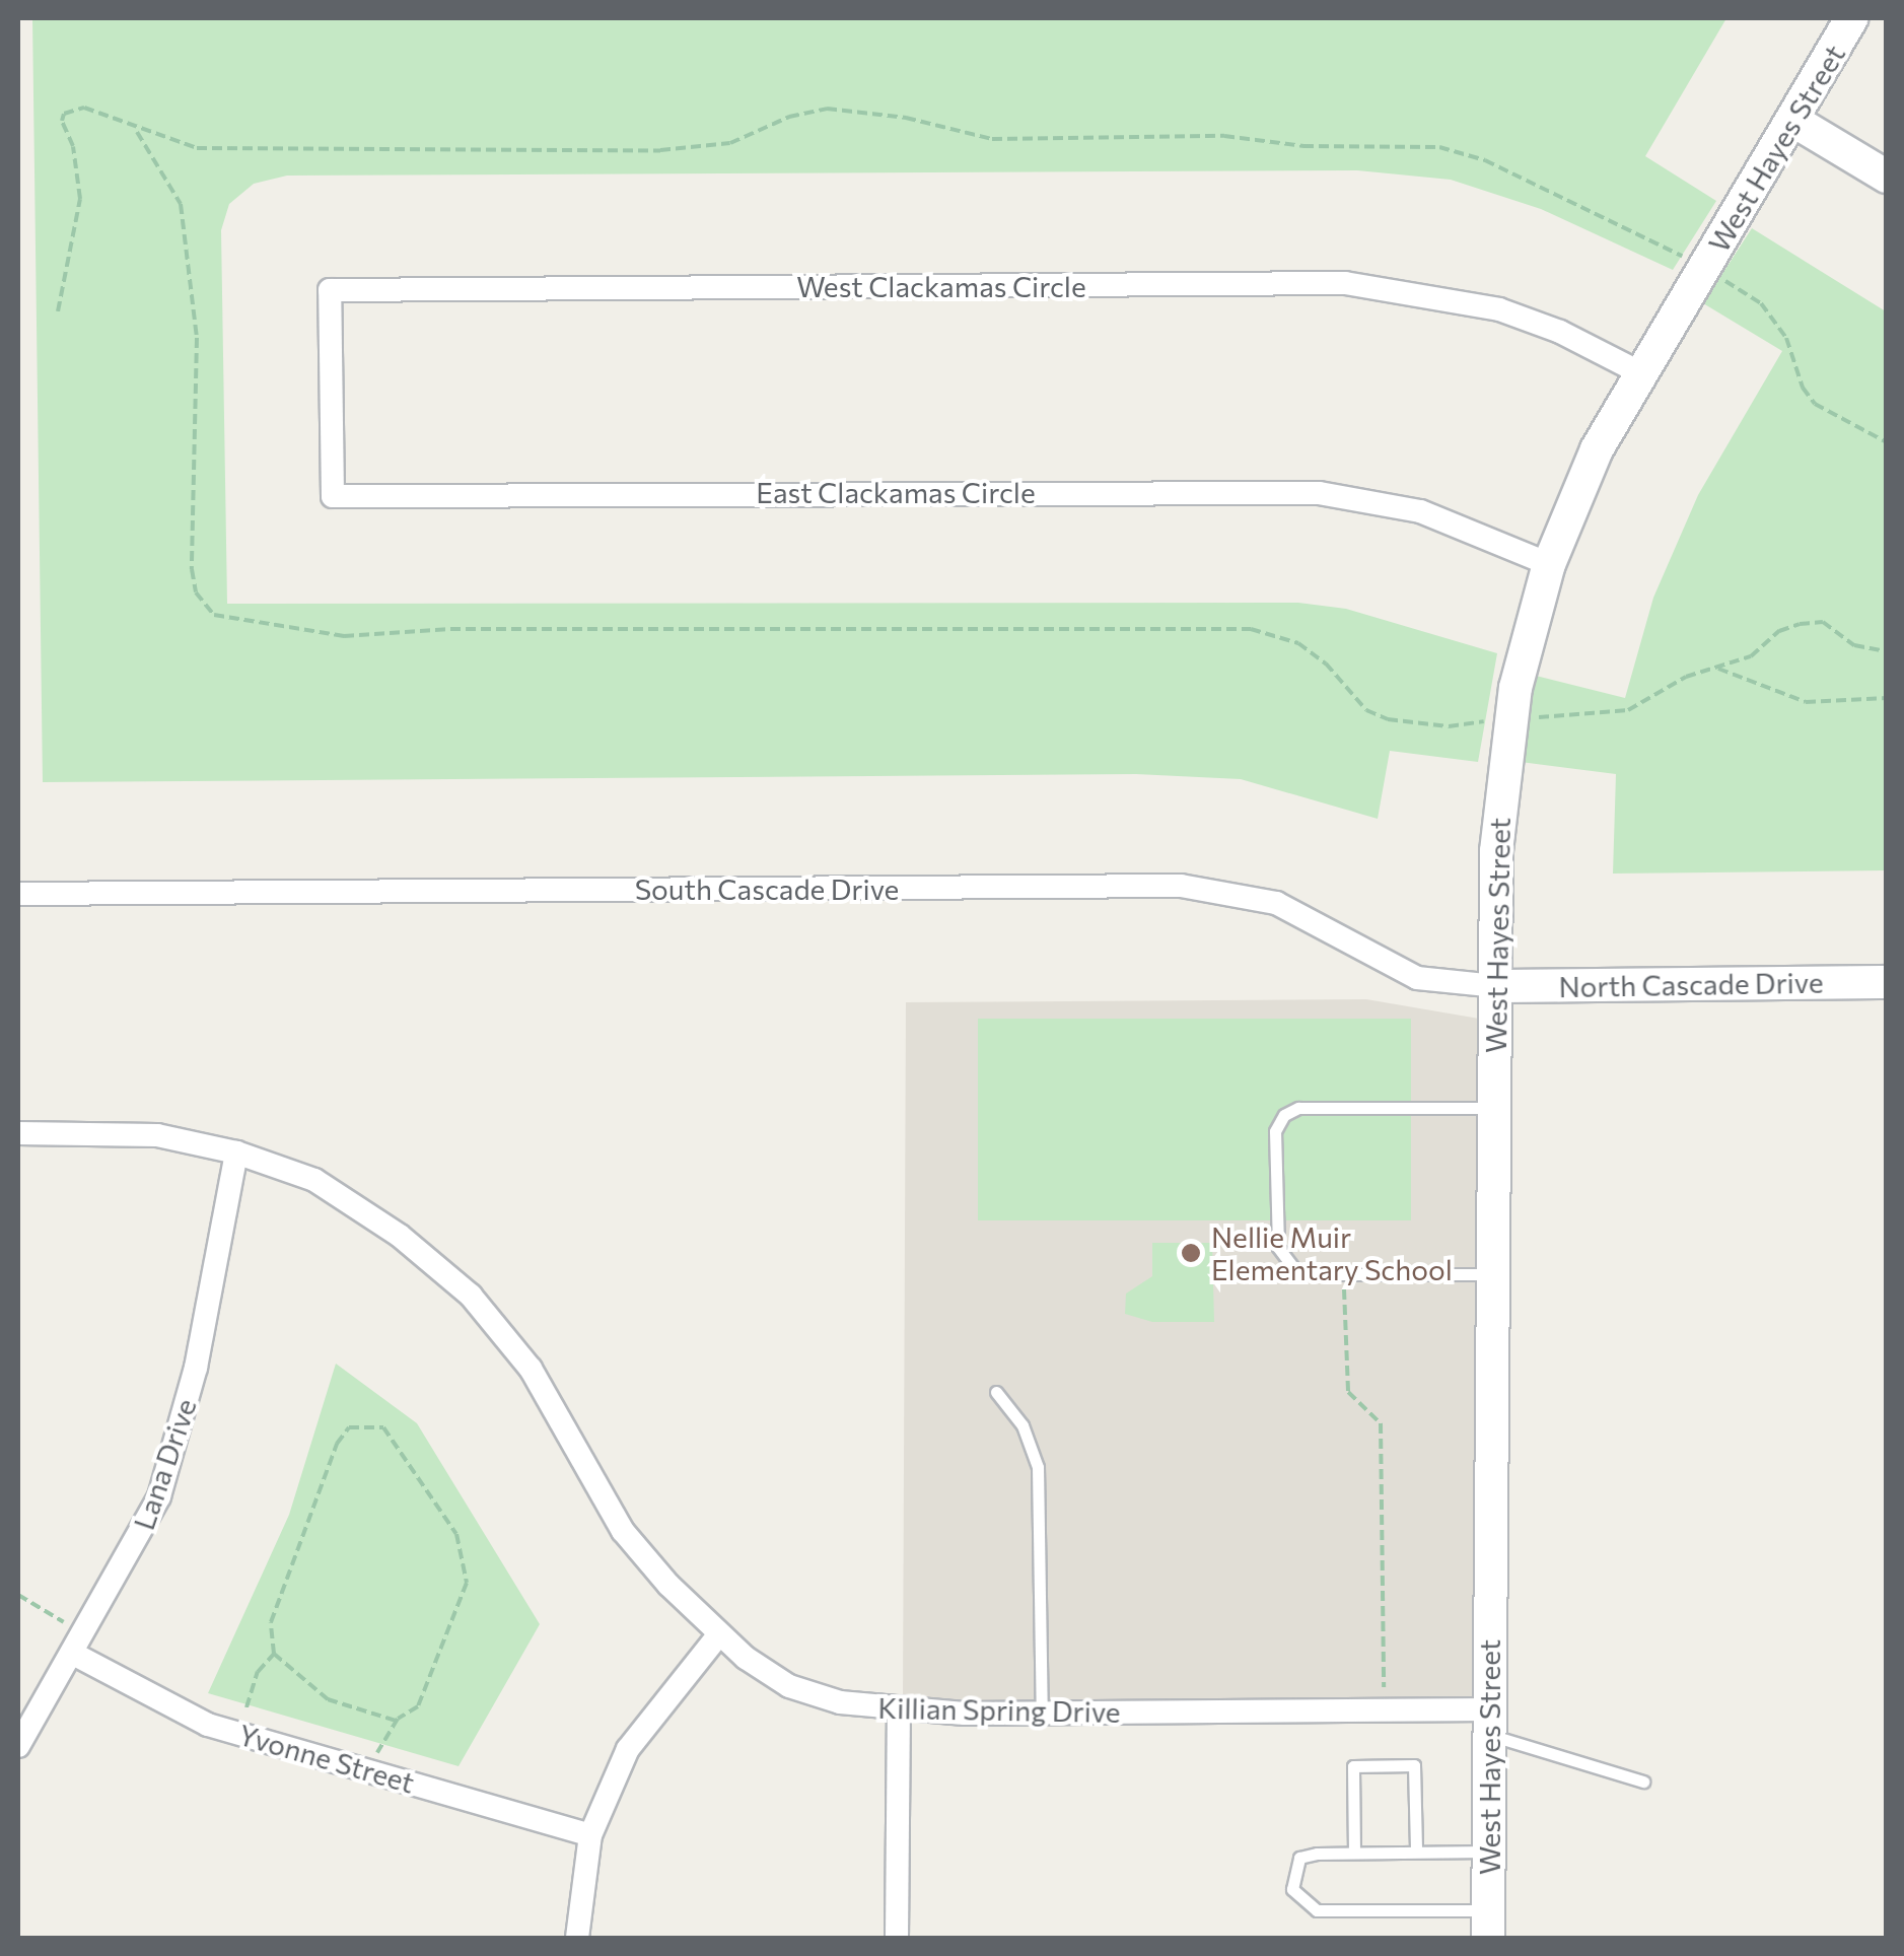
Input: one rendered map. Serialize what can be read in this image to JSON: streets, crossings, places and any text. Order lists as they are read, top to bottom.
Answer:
{
  "streets": {
    "street": [
      "West Hayes Street",
      "West Clackamas Circle",
      "East Clackamas Circle",
      "South Cascade Drive",
      "North Cascade Drive",
      "Lana Drive",
      "Killian Spring Drive",
      "Yvonne Street"
    ]
  },
  "crossings": [
    ["West Hayes Street", "West Clackamas Circle"],
    ["West Hayes Street", "East Clackamas Circle"],
    ["West Hayes Street", "South Cascade Drive"],
    ["West Hayes Street", "North Cascade Drive"],
    ["West Hayes Street", "Killian Spring Drive"],
    ["West Clackamas Circle", "East Clackamas Circle"],
    ["South Cascade Drive", "North Cascade Drive"],
    ["Lana Drive", "Killian Spring Drive"],
    ["Lana Drive", "Yvonne Street"]
  ],
  "places": ["Nellie Muir Elementary School"]
}
